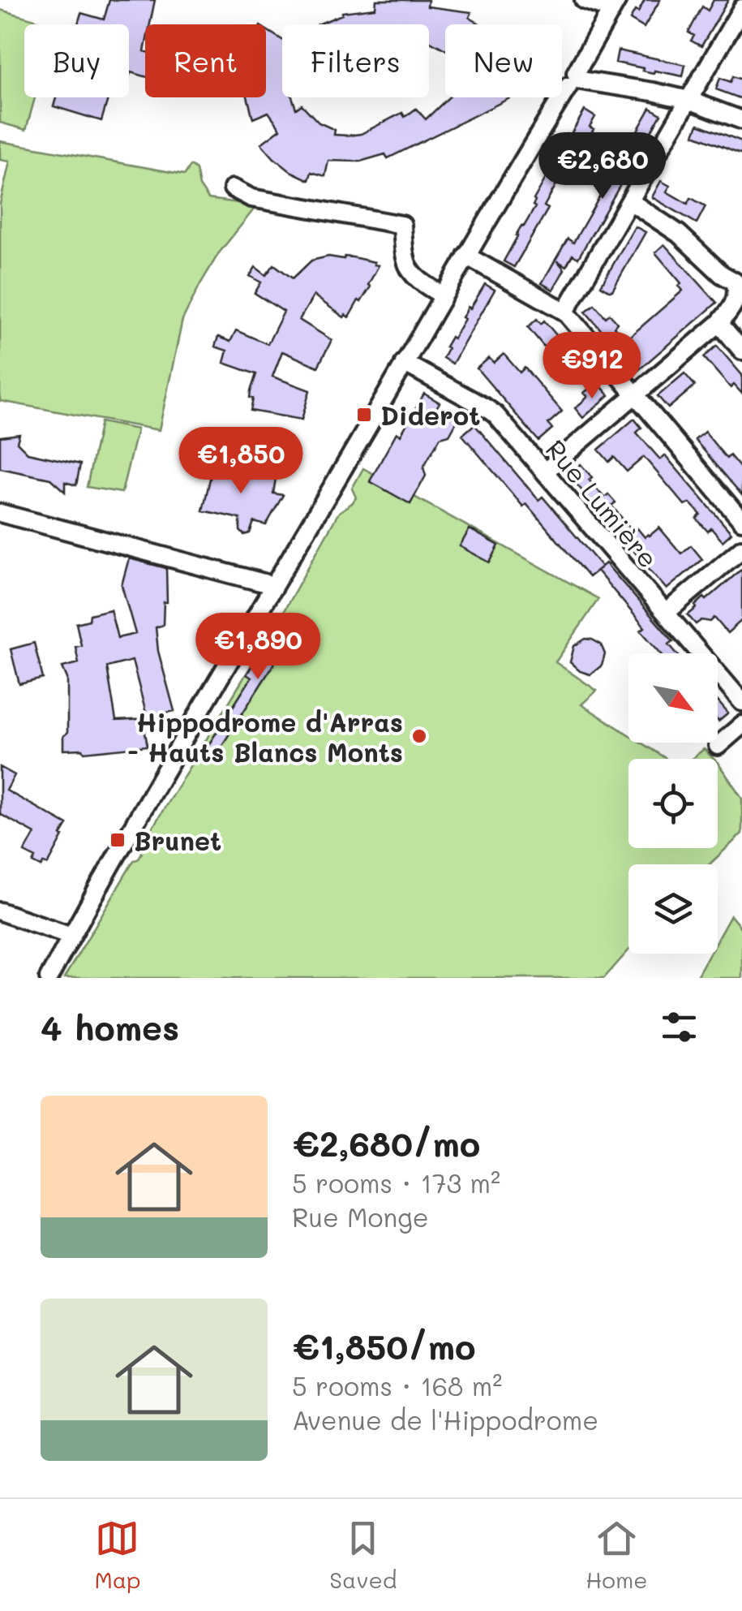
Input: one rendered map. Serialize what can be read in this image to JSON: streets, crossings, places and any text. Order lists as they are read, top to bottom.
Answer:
{
  "streets": {
    "street": ["Rue Lumière"]
  },
  "places": {
    "transit": ["Diderot", "Brunet"],
    "other": ["Hippodrome d'Arras - Hauts Blancs Monts"]
  },
  "north": "bottom right",
  "page": {
    "chip": [
      "Buy",
      "Rent",
      "Filters",
      "New"
    ],
    "price": [
      "€2,680",
      "€912",
      "€1,850",
      "€1,890"
    ],
    "heading": "4 homes",
    "list": [
      {
        "name": "€2,680/mo",
        "note": "5 rooms · 173 m² · Rue Monge"
      },
      {
        "name": "€1,850/mo",
        "note": "5 rooms · 168 m² · Avenue de l'Hippodrome"
      }
    ],
    "tabs": ["Map", "Saved", "Home"]
  }
}
